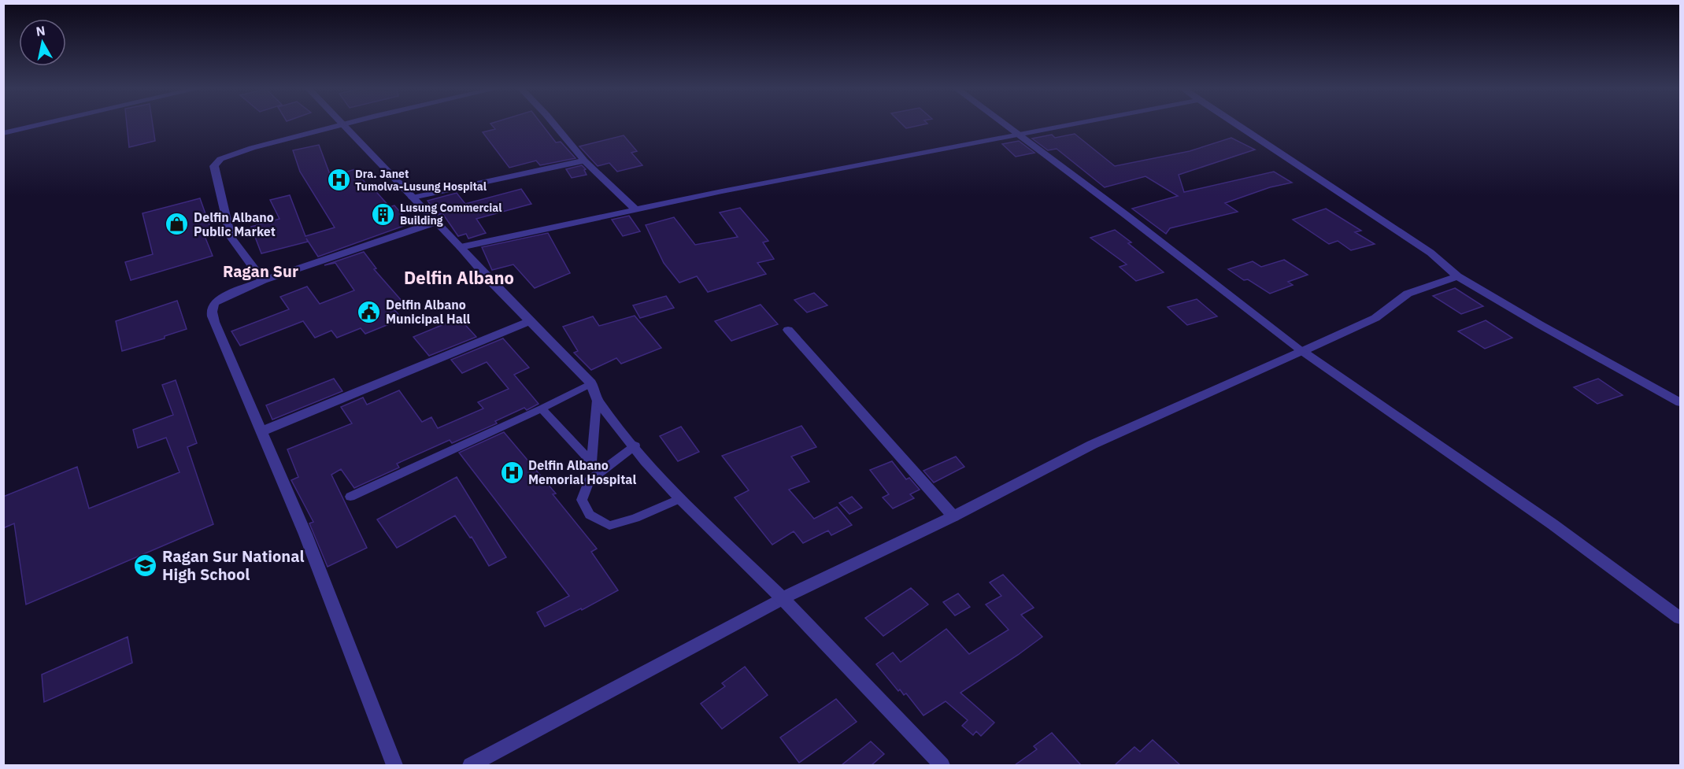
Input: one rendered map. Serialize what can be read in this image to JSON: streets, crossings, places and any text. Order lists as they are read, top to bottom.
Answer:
{
  "districts": ["Ragan Sur", "Delfin Albano"],
  "places": {
    "hospital": ["Dra. Janet Tumolva-Lusung Hospital", "Delfin Albano Memorial Hospital"],
    "building": ["Lusung Commercial Building"],
    "shop": ["Delfin Albano Public Market"],
    "public building": ["Delfin Albano Municipal Hall"],
    "school or university": ["Ragan Sur National High School"]
  },
  "north": "top"
}
